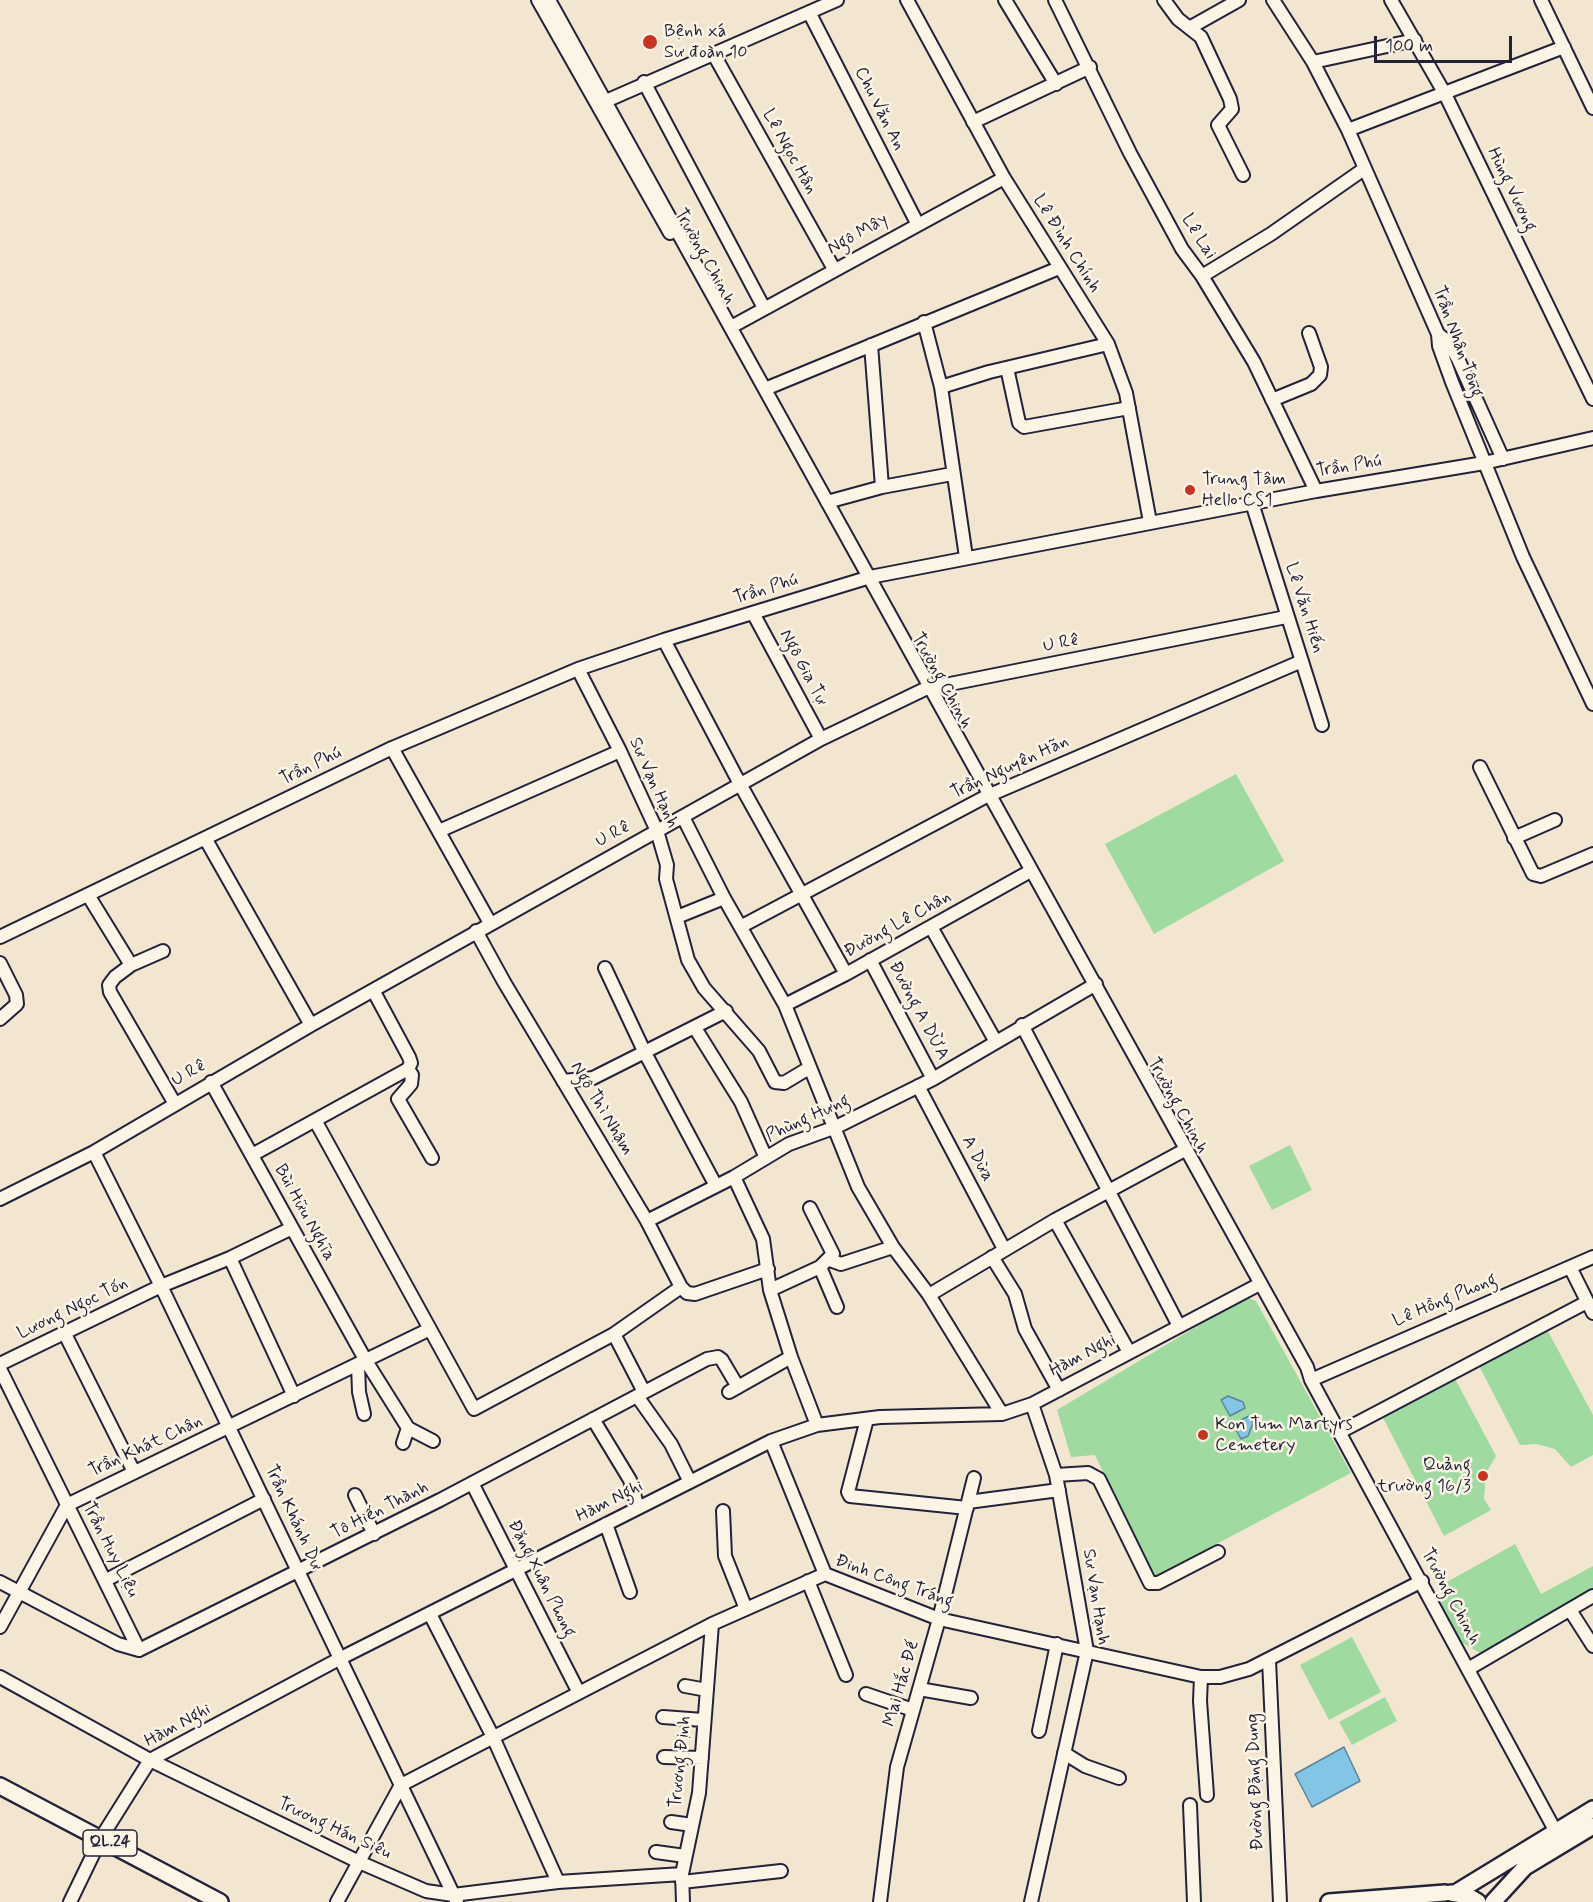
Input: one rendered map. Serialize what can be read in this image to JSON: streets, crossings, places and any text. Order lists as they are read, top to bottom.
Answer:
{
  "streets": {
    "main road": ["QL.24"],
    "street": [
      "Chu Văn An",
      "Lê Ngọc Hân",
      "Hùng Vương",
      "Ngô Mây",
      "Lê Lai",
      "Lê Đình Chính",
      "Trường Chinh",
      "Trần Nhân Tông",
      "Trần Phú",
      "Lê Văn Hiến",
      "U Rê",
      "Ngô Gia Tự",
      "Trần Nguyên Hãn",
      "Sư Vạn Hạnh",
      "Đường Lê Chân",
      "Đường A DỪA",
      "Ngô Thì Nhậm",
      "Phùng Hưng",
      "A Dừa",
      "Bùi Hữu Nghĩa",
      "Lê Hồng Phong",
      "Lương Ngọc Tốn",
      "Hàm Nghi",
      "Trần Khát Chân",
      "Tô Hiến Thành",
      "Trần Khánh Dư",
      "Trần Huy Liệu",
      "Đặng Xuân Phong",
      "Đinh Công Tráng",
      "Mai Hắc Đế",
      "Trương Định",
      "Đường Đặng Dung",
      "Trương Hán Siêu"
    ]
  },
  "crossings": [
    ["Chu Văn An", "Ngô Mây"],
    ["Lê Ngọc Hân", "Ngô Mây"],
    ["Ngô Mây", "Lê Đình Chính"],
    ["Ngô Mây", "Trường Chinh"],
    ["Lê Lai", "Trần Phú"],
    ["Lê Đình Chính", "Trần Phú"],
    ["Trường Chinh", "Trần Phú"],
    ["Trường Chinh", "U Rê"],
    ["Trường Chinh", "Trần Nguyên Hãn"],
    ["Trường Chinh", "Đường Lê Chân"],
    ["Trường Chinh", "Phùng Hưng"],
    ["Trường Chinh", "Lê Hồng Phong"],
    ["Trường Chinh", "Hàm Nghi"],
    ["Trường Chinh", "Đinh Công Tráng"],
    ["Trần Nhân Tông", "Trần Phú"],
    ["Trần Phú", "Lê Văn Hiến"],
    ["Trần Phú", "Ngô Gia Tự"],
    ["Trần Phú", "Sư Vạn Hạnh"],
    ["Lê Văn Hiến", "U Rê"],
    ["Lê Văn Hiến", "Trần Nguyên Hãn"],
    ["U Rê", "Ngô Gia Tự"],
    ["U Rê", "Sư Vạn Hạnh"],
    ["U Rê", "Ngô Thì Nhậm"],
    ["U Rê", "Bùi Hữu Nghĩa"],
    ["U Rê", "Trần Khánh Dư"],
    ["Sư Vạn Hạnh", "Hàm Nghi"],
    ["Sư Vạn Hạnh", "Đinh Công Tráng"],
    ["Đường Lê Chân", "Đường A DỪA"],
    ["Đường A DỪA", "Phùng Hưng"],
    ["Phùng Hưng", "A Dừa"],
    ["Bùi Hữu Nghĩa", "Lương Ngọc Tốn"],
    ["Bùi Hữu Nghĩa", "Trần Khát Chân"],
    ["Lương Ngọc Tốn", "Trần Khánh Dư"],
    ["Hàm Nghi", "Trần Khánh Dư"],
    ["Hàm Nghi", "Đặng Xuân Phong"],
    ["Hàm Nghi", "Trương Hán Siêu"],
    ["Hàm Nghi", "QL.24"],
    ["Trần Khát Chân", "Trần Khánh Dư"],
    ["Trần Khát Chân", "Trần Huy Liệu"],
    ["Tô Hiến Thành", "Trần Khánh Dư"],
    ["Tô Hiến Thành", "Trần Huy Liệu"],
    ["Tô Hiến Thành", "Đặng Xuân Phong"],
    ["Trần Khánh Dư", "Đinh Công Tráng"],
    ["Trần Khánh Dư", "Trương Hán Siêu"],
    ["Đặng Xuân Phong", "Đinh Công Tráng"],
    ["Đinh Công Tráng", "Mai Hắc Đế"],
    ["Đinh Công Tráng", "Trương Định"],
    ["Đinh Công Tráng", "Đường Đặng Dung"],
    ["Trương Định", "Trương Hán Siêu"]
  ],
  "places": [
    "Bệnh xá Sư đoàn 10",
    "Trung Tâm Hello CS1",
    "Kon Tum Martyrs Cemetery",
    "Quảng trường 16/3"
  ],
  "scale_bar": "100 m"
}
